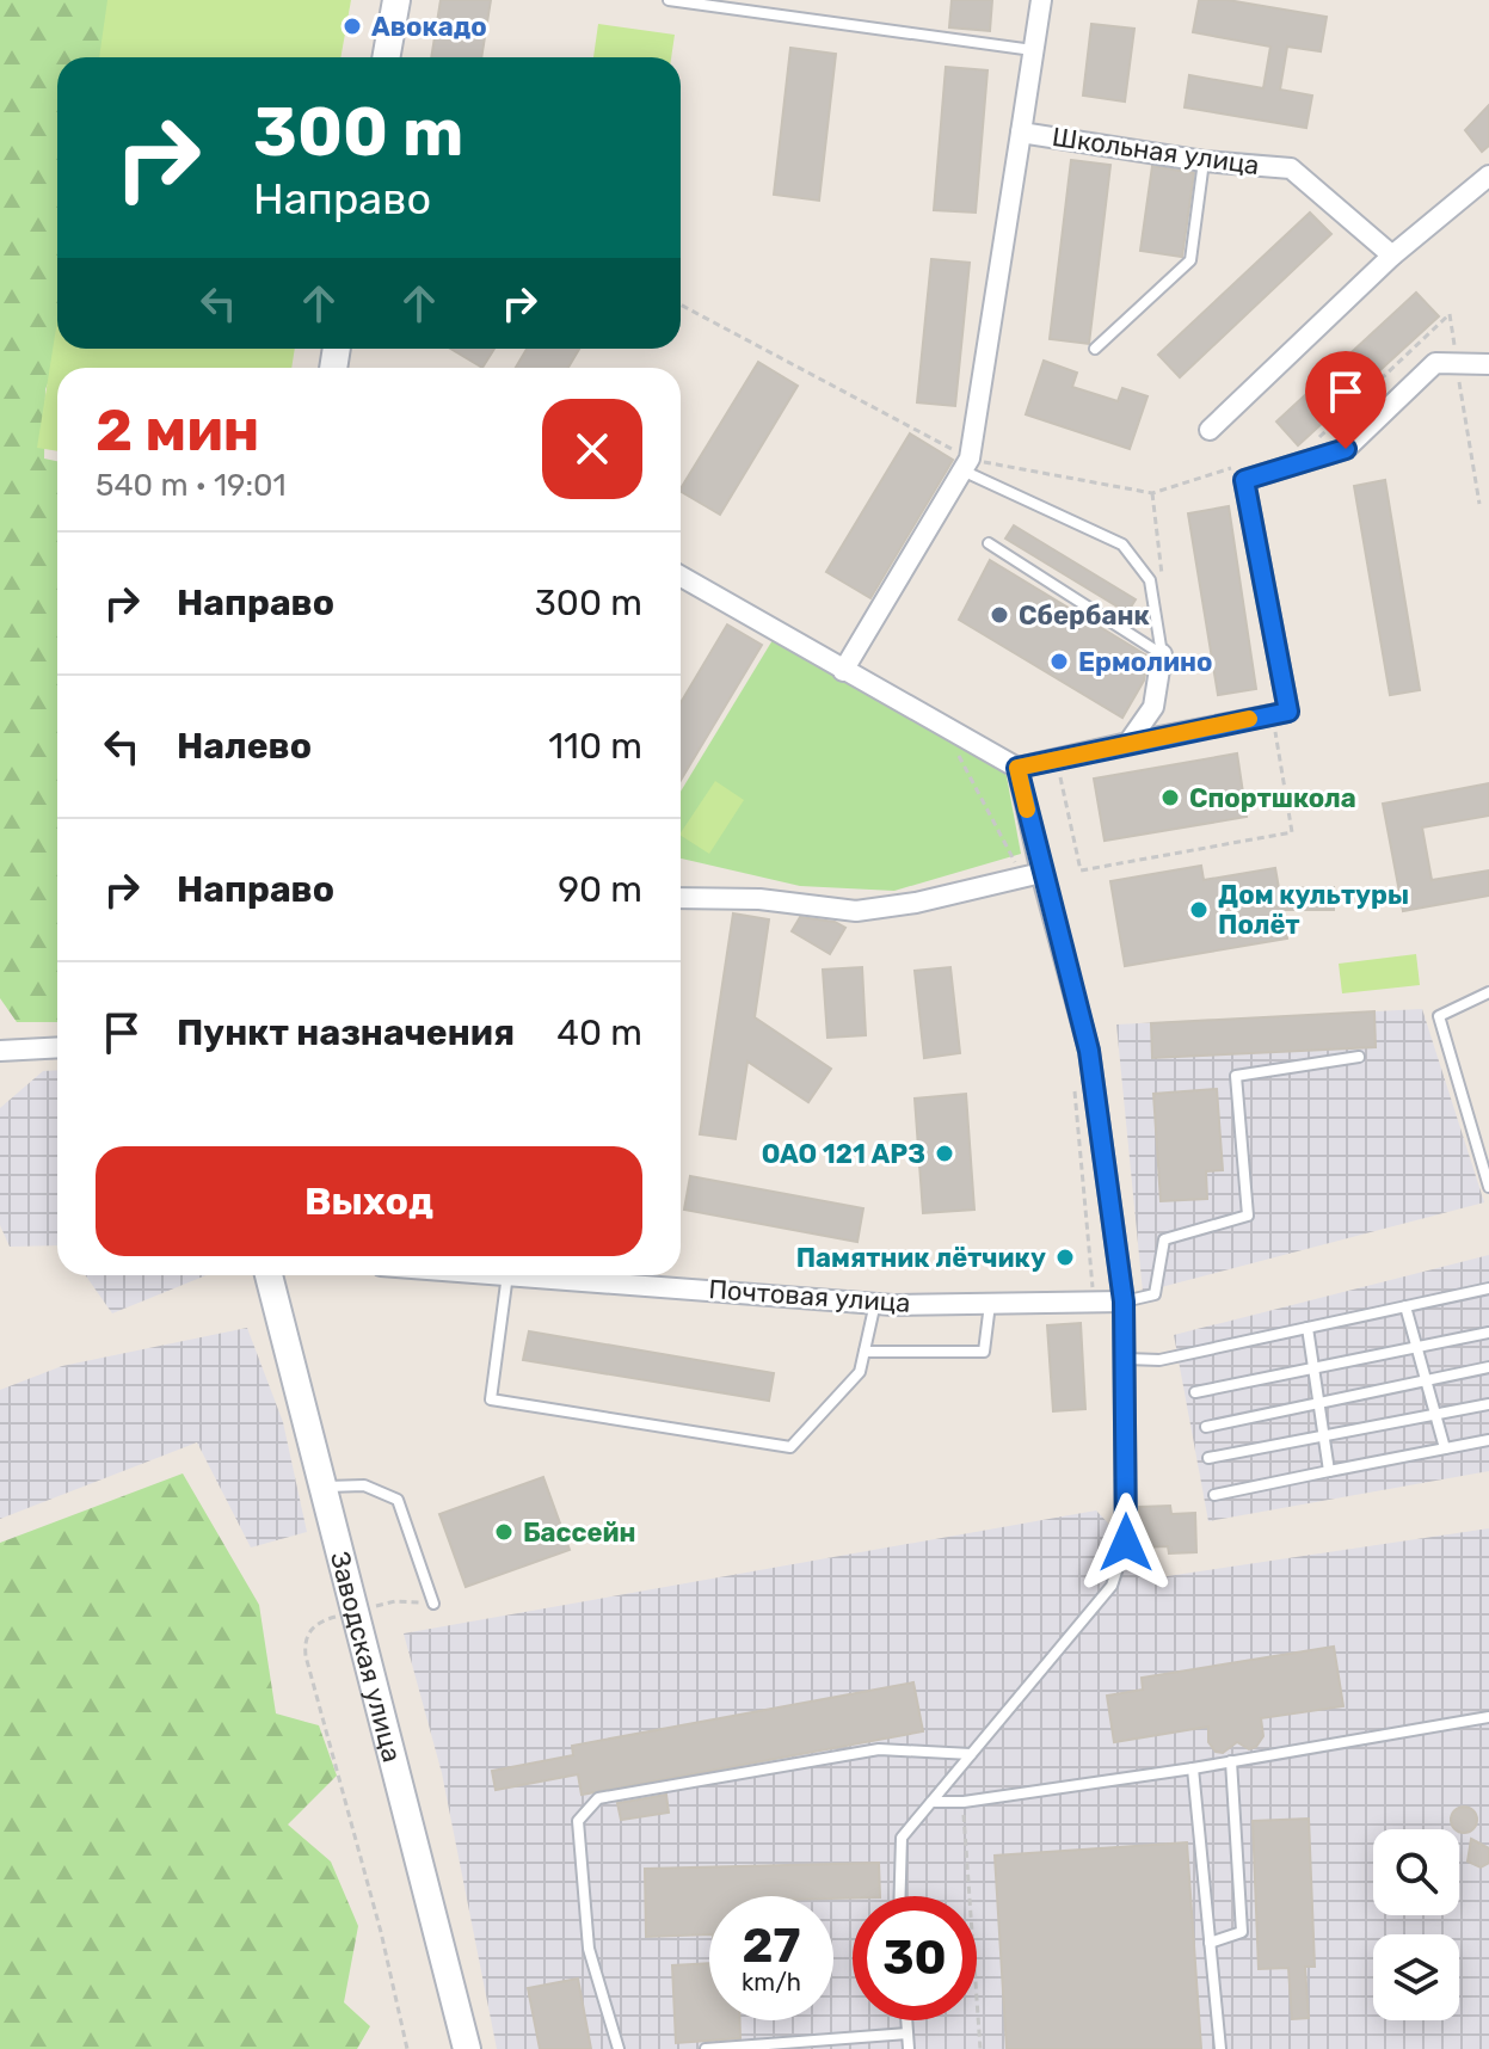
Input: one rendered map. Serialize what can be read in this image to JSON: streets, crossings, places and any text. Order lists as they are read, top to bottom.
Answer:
{
  "streets": {
    "main road": ["Заводская улица"],
    "street": ["Школьная улица", "Почтовая улица"]
  },
  "places": [
    "Авокадо",
    "Сбербанк",
    "Ермолино",
    "Спортшкола",
    "Дом культуры Полёт",
    "OAO 121 АРЗ",
    "Памятник лётчику",
    "Бассейн"
  ],
  "page": {
    "turn": ["300 m", "Направо"],
    "heading": ["2 мин", "540 m · 19:01"],
    "list": [
      {
        "name": "Направо",
        "value": "300 m"
      },
      {
        "name": "Налево",
        "value": "110 m"
      },
      {
        "name": "Направо",
        "value": "90 m"
      },
      {
        "name": "Пункт назначения",
        "value": "40 m"
      }
    ],
    "buttons": "Выход",
    "speed": "27 km/h",
    "limit": "30"
  }
}
